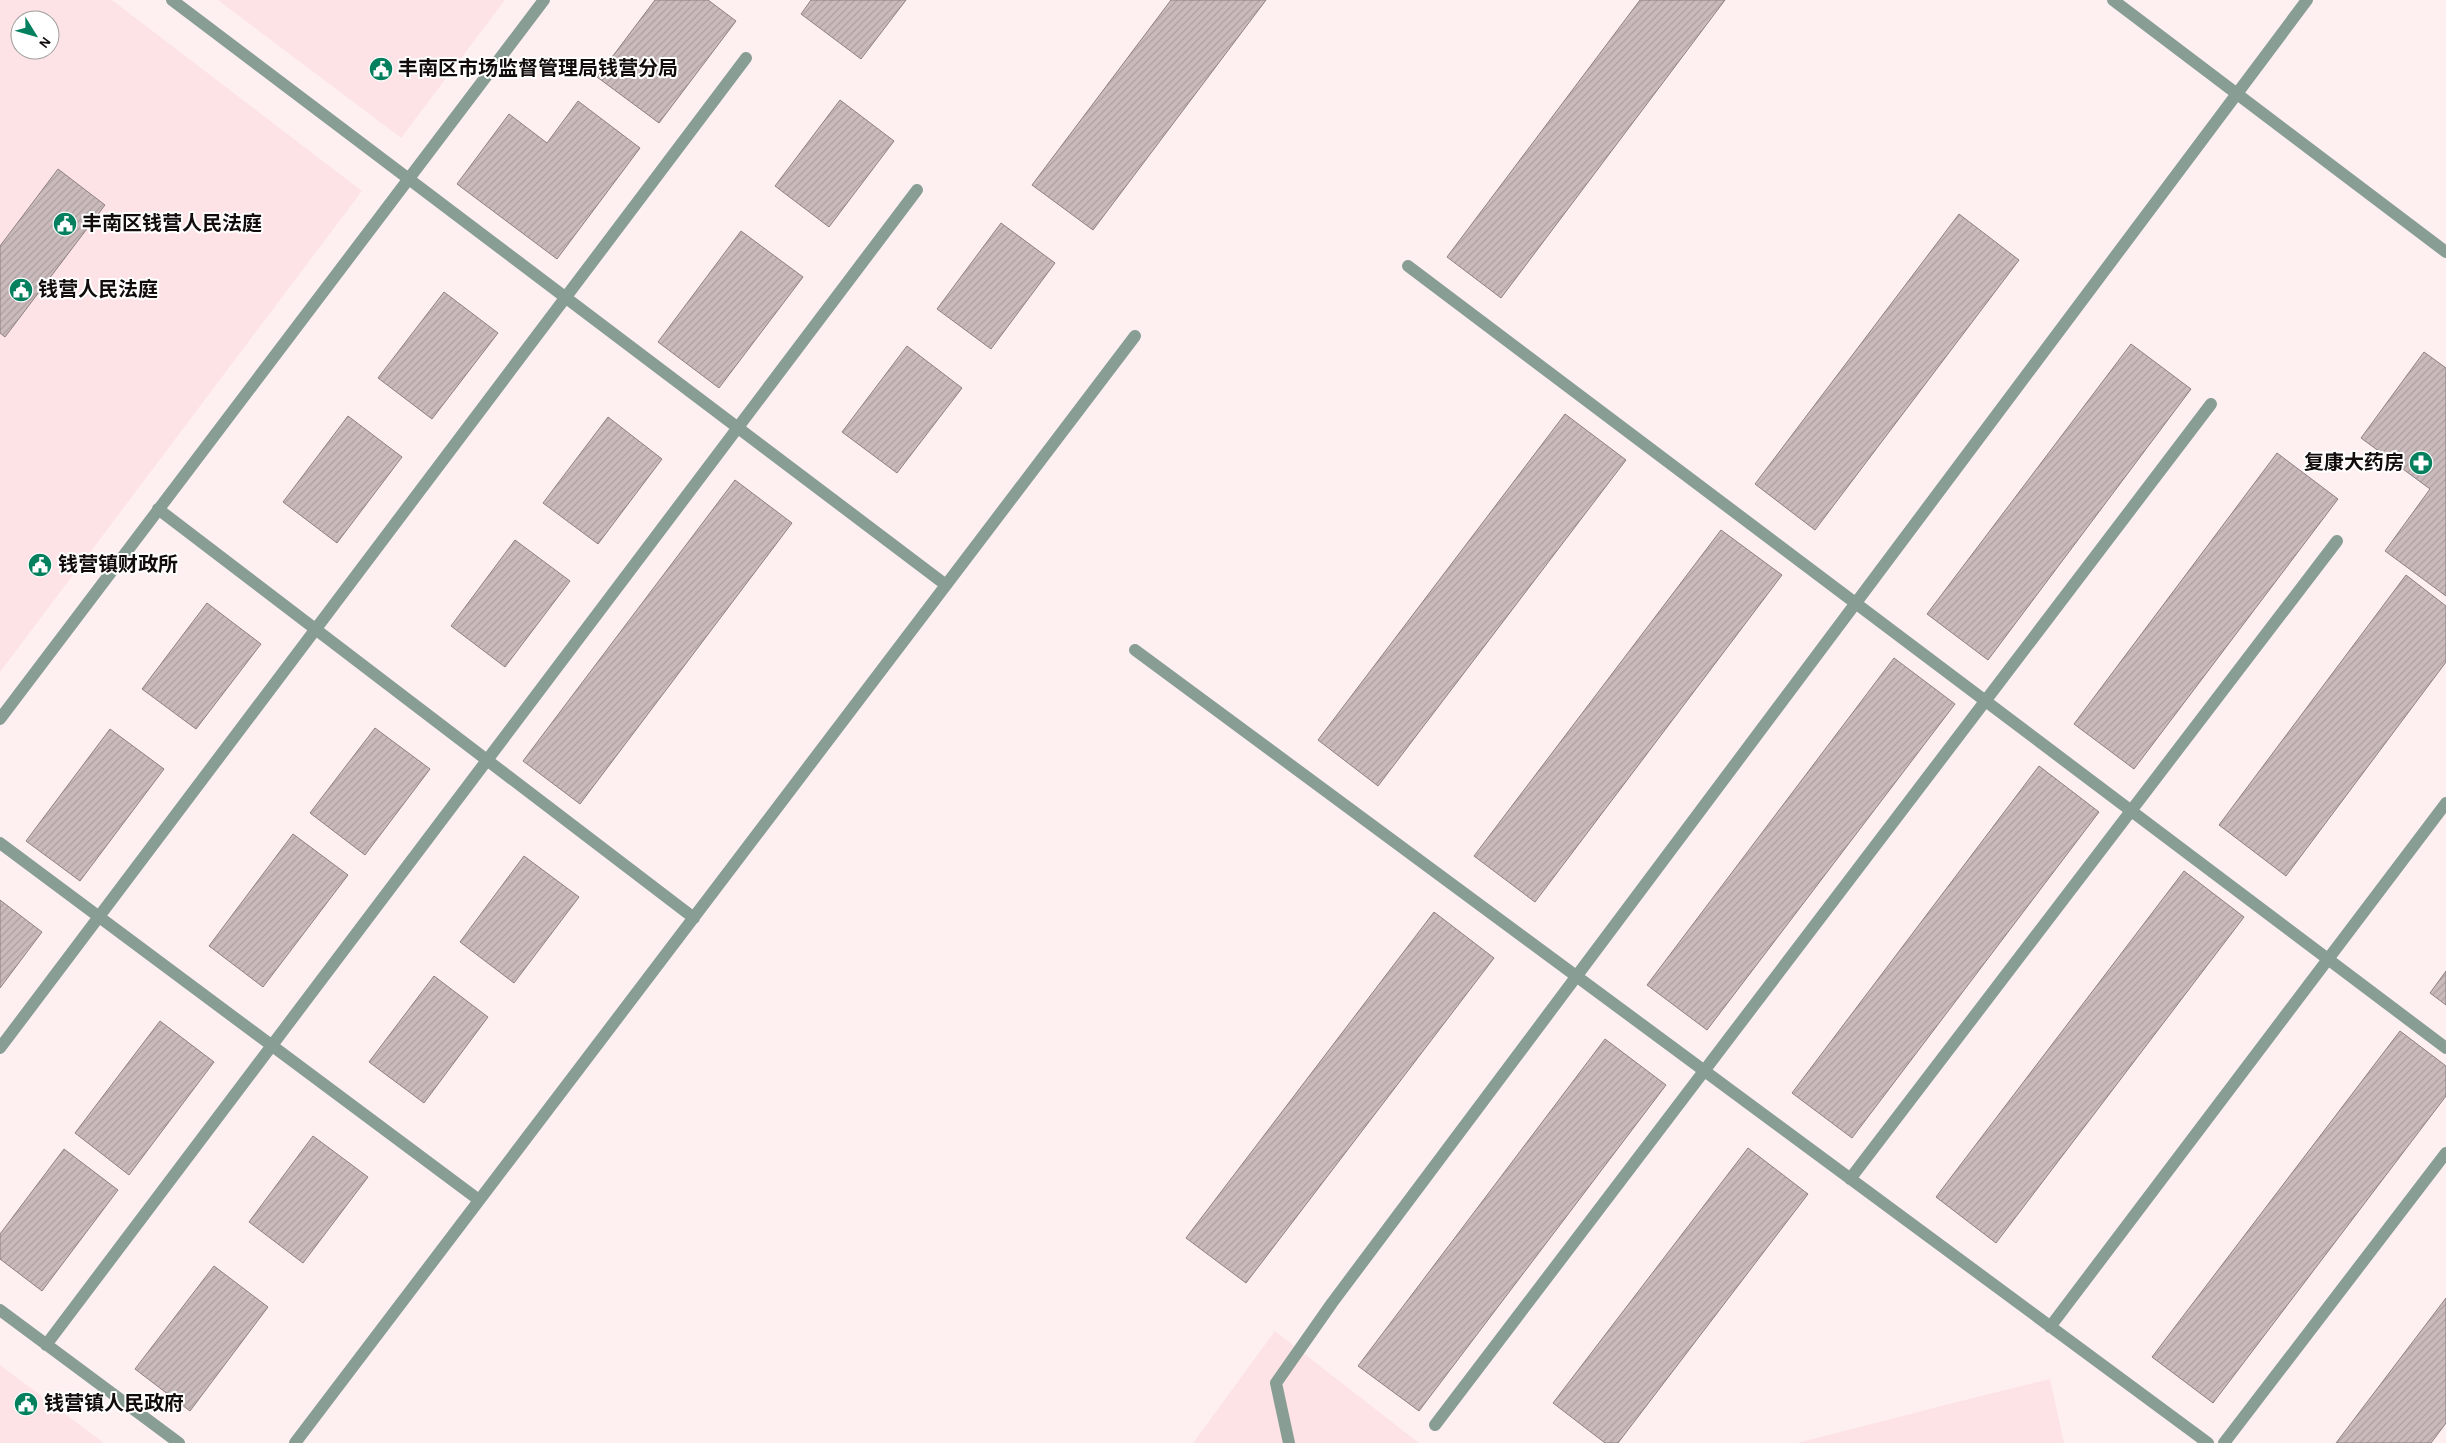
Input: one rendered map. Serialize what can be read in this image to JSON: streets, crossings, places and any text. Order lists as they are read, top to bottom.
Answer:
{
  "places": {
    "public building": [
      "丰南区市场监督管理局钱营分局",
      "丰南区钱营人民法庭",
      "钱营人民法庭",
      "钱营镇财政所",
      "钱营镇人民政府"
    ],
    "pharmacy": ["复康大药房"]
  },
  "north": "bottom right"
}
